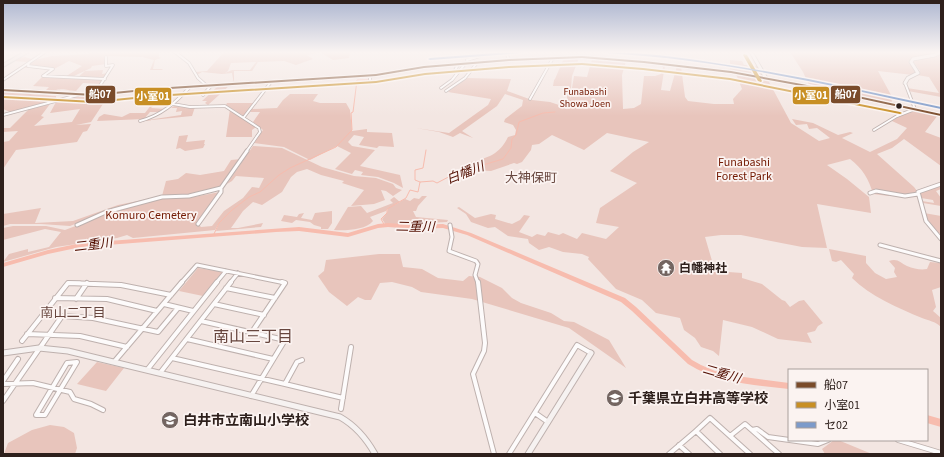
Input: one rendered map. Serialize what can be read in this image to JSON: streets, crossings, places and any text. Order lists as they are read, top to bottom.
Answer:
{
  "districts": ["大神保町", "南山二丁目", "南山三丁目"],
  "water": ["白幡川", "二重川"],
  "parks": ["Funabashi Showa Joen", "Funabashi Forest Park", "Komuro Cemetery"],
  "places": {
    "temple": ["白幡神社"],
    "school or university": ["千葉県立白井高等学校", "白井市立南山小学校"]
  },
  "lines": ["transit line 船07", "transit line 小室01", "transit line セ02"],
  "legend": ["船07", "小室01", "セ02"]
}
